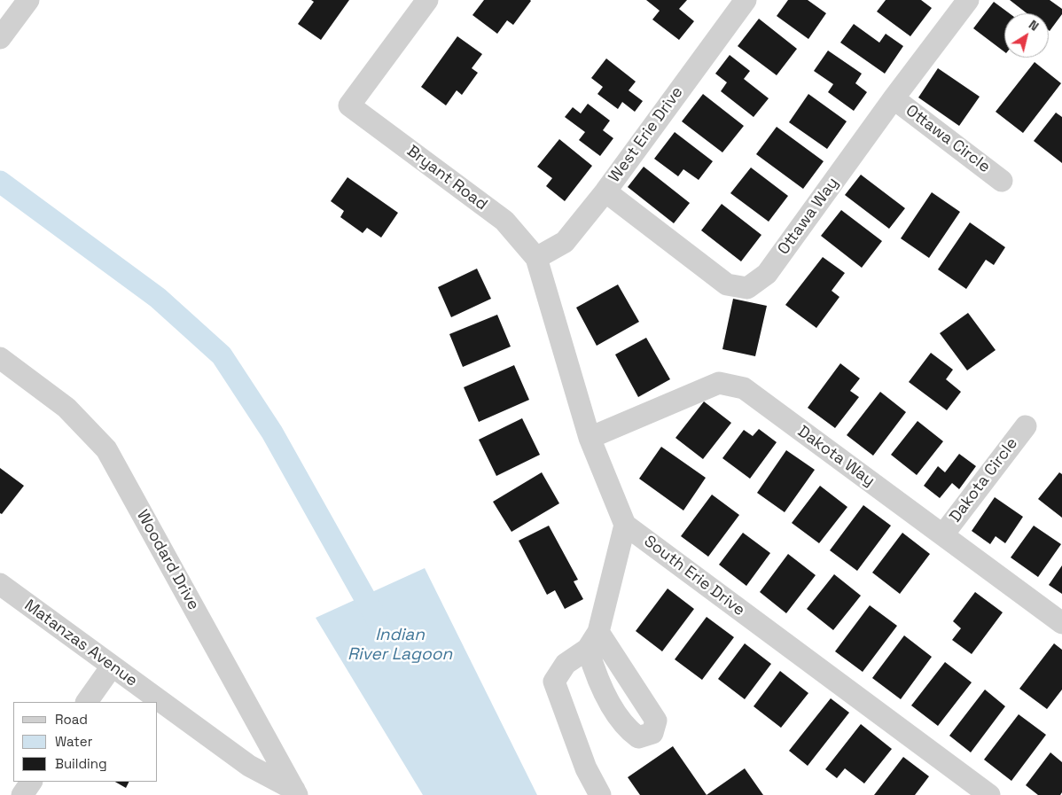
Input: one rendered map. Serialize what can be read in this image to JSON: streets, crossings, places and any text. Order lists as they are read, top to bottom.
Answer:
{
  "streets": {
    "street": [
      "West Erie Drive",
      "Ottawa Circle",
      "Bryant Road",
      "Ottawa Way",
      "Dakota Way",
      "Dakota Circle",
      "Woodard Drive",
      "South Erie Drive",
      "Matanzas Avenue"
    ]
  },
  "crossings": [
    ["West Erie Drive", "Bryant Road"],
    ["West Erie Drive", "Ottawa Way"],
    ["Ottawa Circle", "Ottawa Way"],
    ["Dakota Way", "Dakota Circle"],
    ["Woodard Drive", "Matanzas Avenue"]
  ],
  "water": ["Indian River Lagoon"],
  "legend": ["Road", "Water", "Building"],
  "north": "top right"
}
